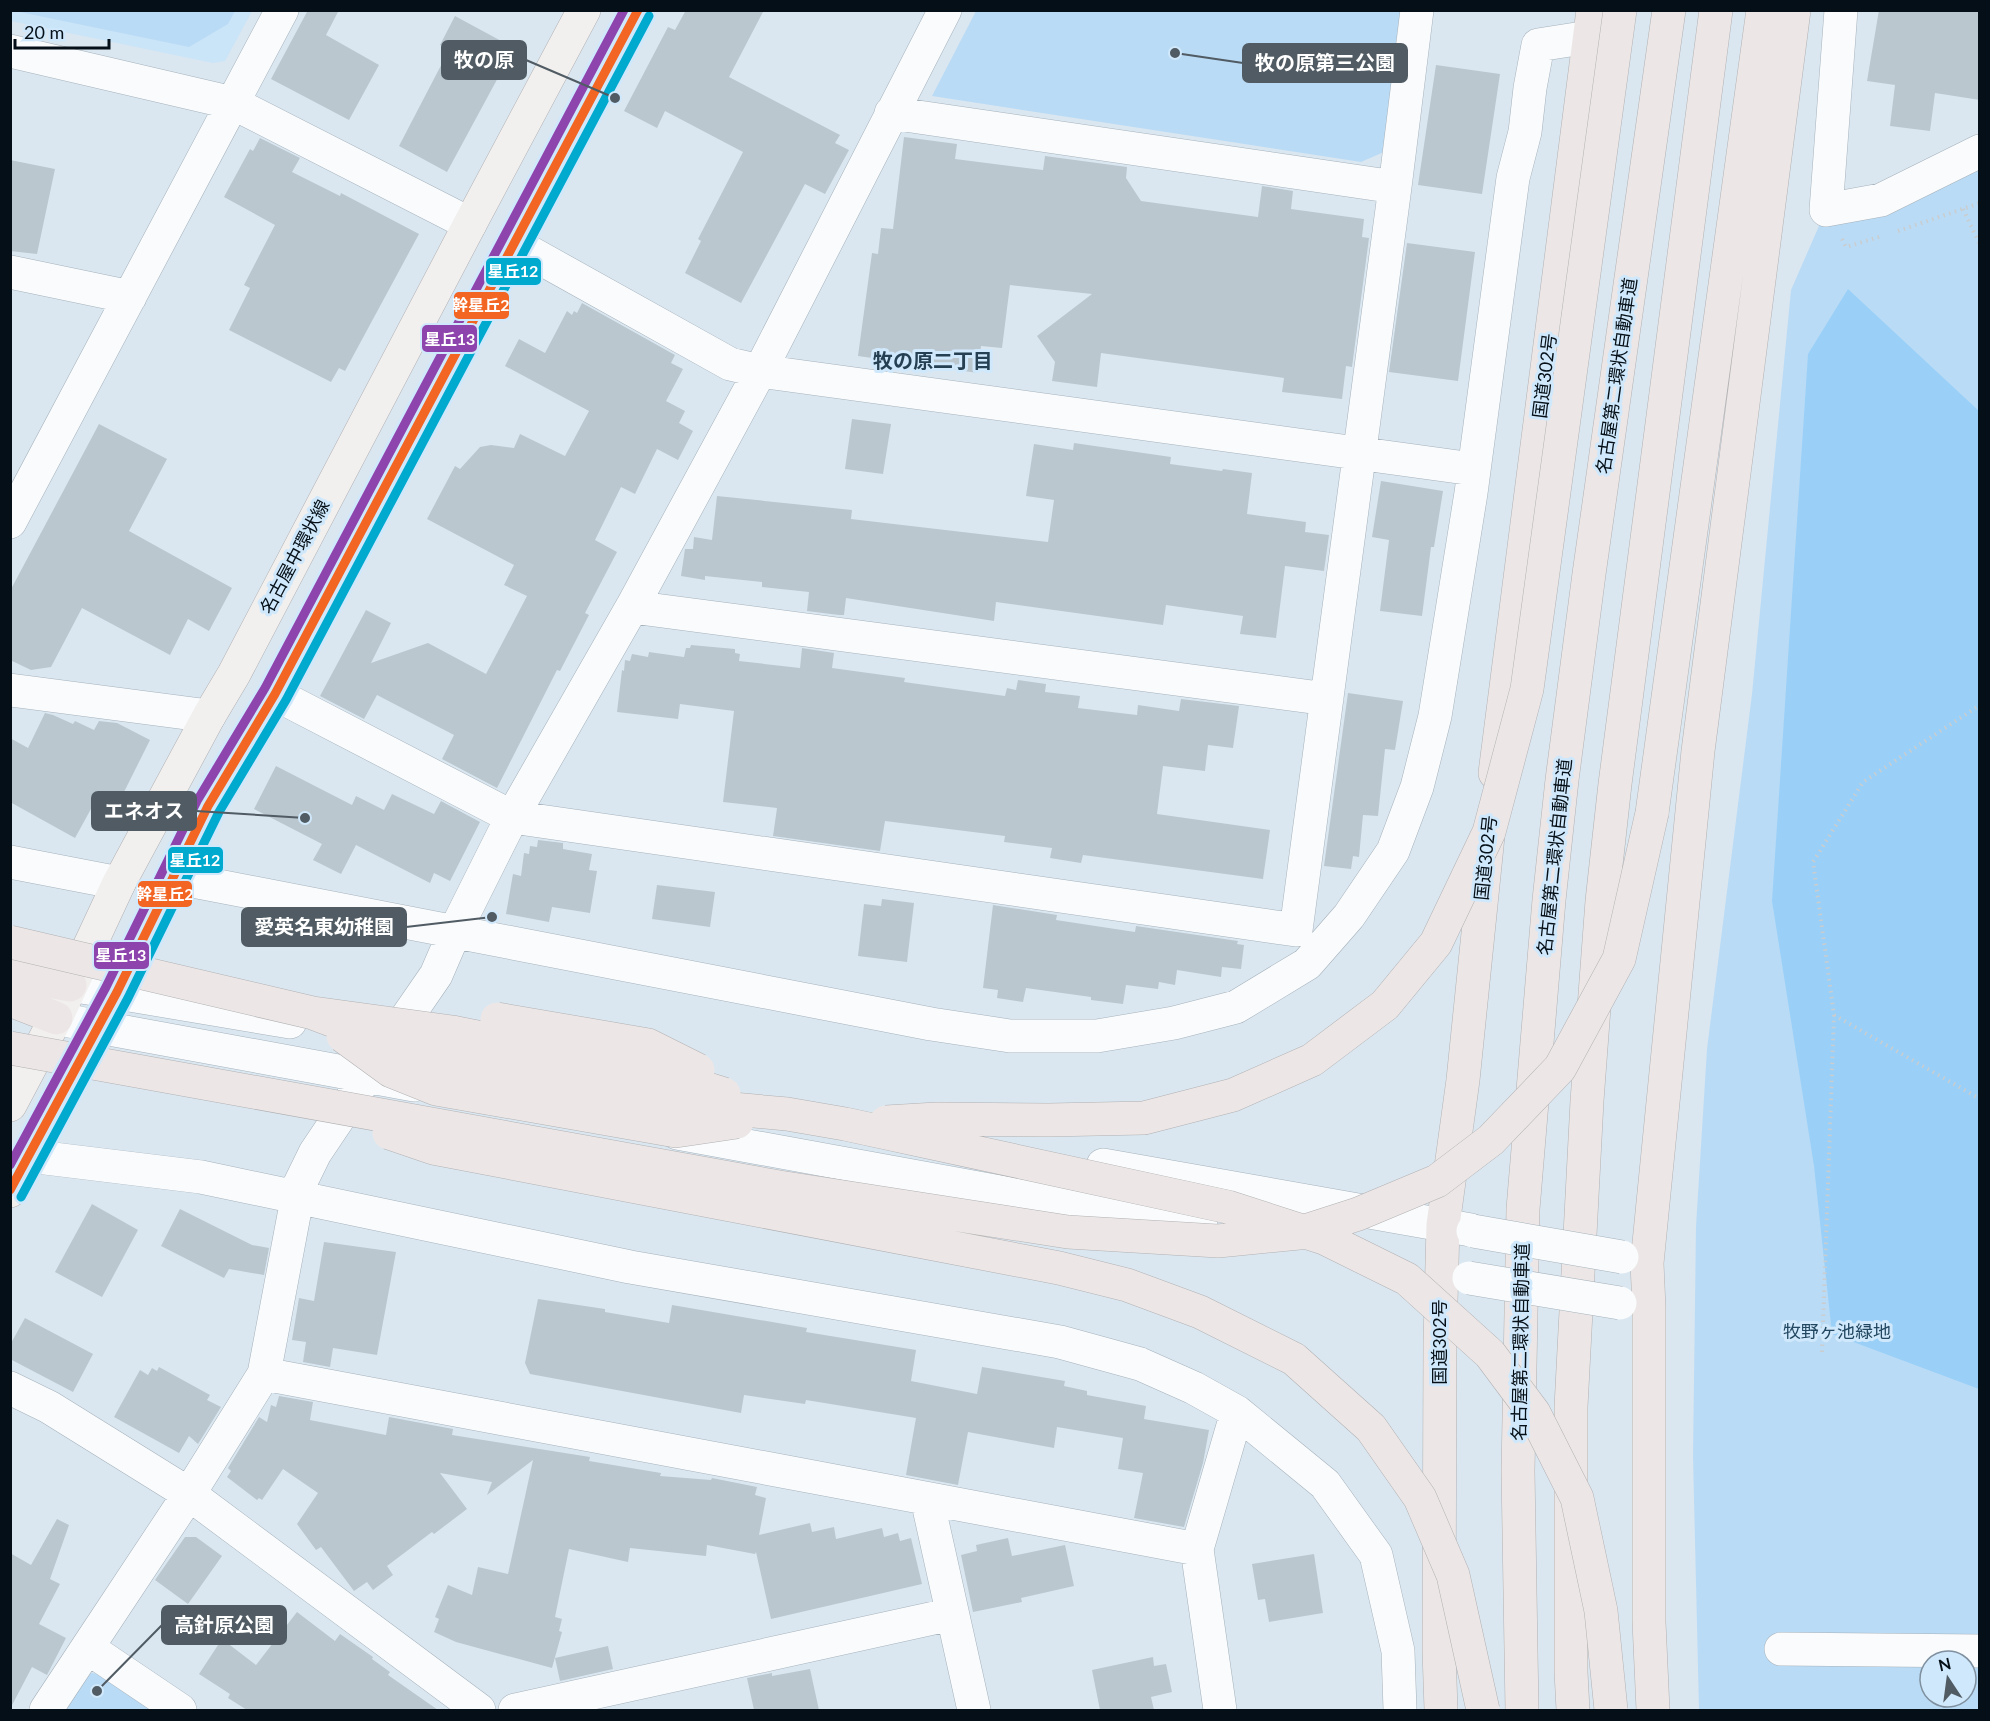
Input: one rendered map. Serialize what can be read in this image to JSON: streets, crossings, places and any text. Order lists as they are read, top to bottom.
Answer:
{
  "streets": {
    "highway": ["国道302号", "名古屋第二環状自動車道"],
    "main road": ["名古屋中環状線"]
  },
  "districts": ["牧の原二丁目"],
  "parks": ["牧野ヶ池緑地"],
  "places": [
    "牧の原第三公園",
    "牧の原",
    "エネオス",
    "愛英名東幼稚園",
    "高針原公園"
  ],
  "lines": ["transit line 幹星丘2", "transit line 星丘13", "transit line 星丘12"],
  "scale_bar": "20 m",
  "north": "top"
}
